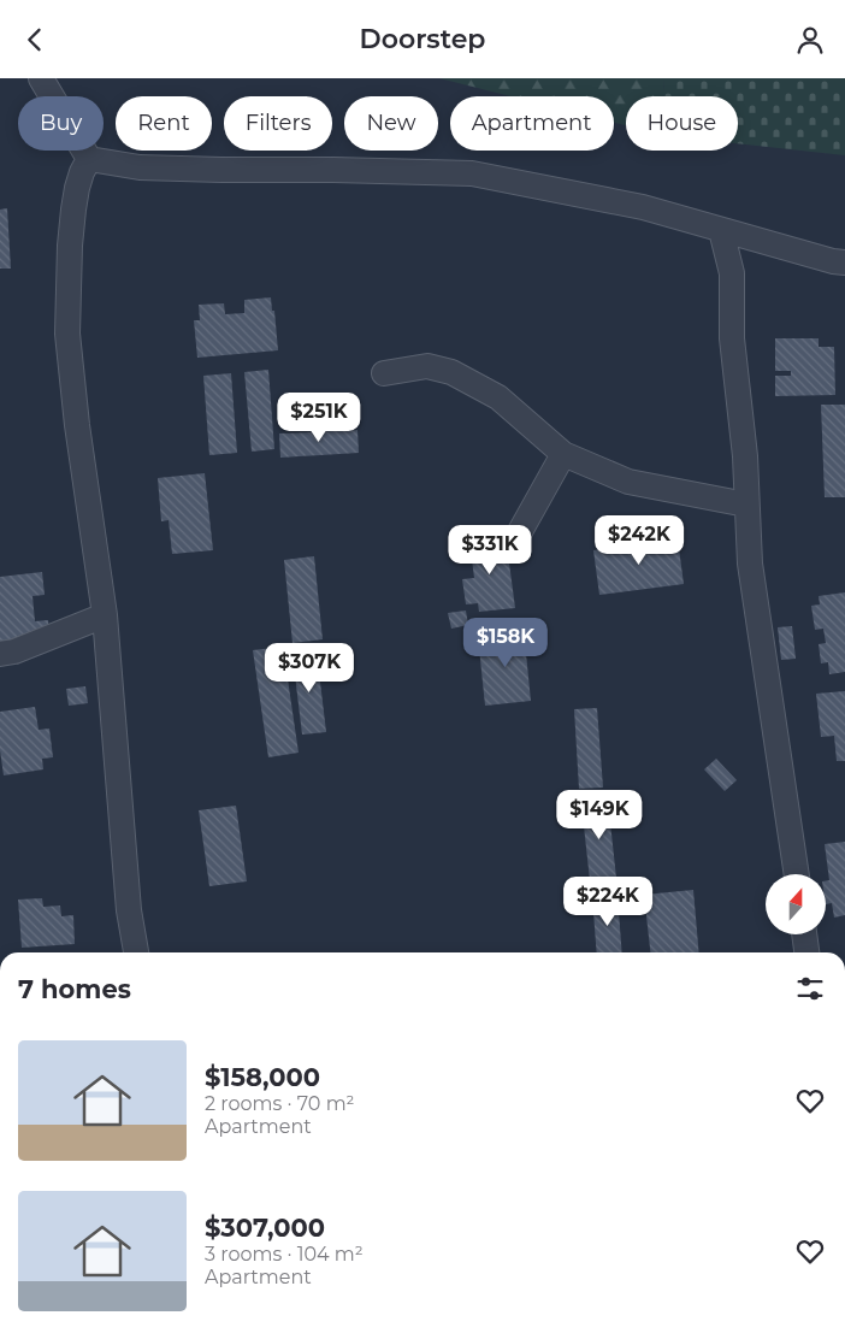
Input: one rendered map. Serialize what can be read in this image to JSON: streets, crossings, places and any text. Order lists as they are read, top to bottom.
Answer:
{
  "north": "top",
  "page": {
    "header": "Doorstep",
    "chip": [
      "Buy",
      "Rent",
      "Filters",
      "New",
      "Apartment",
      "House"
    ],
    "price": [
      "$251K",
      "$242K",
      "$331K",
      "$158K",
      "$307K",
      "$149K",
      "$224K"
    ],
    "heading": "7 homes",
    "list": [
      {
        "name": "$158,000",
        "note": "2 rooms · 70 m² · Apartment"
      },
      {
        "name": "$307,000",
        "note": "3 rooms · 104 m² · Apartment"
      }
    ]
  }
}
